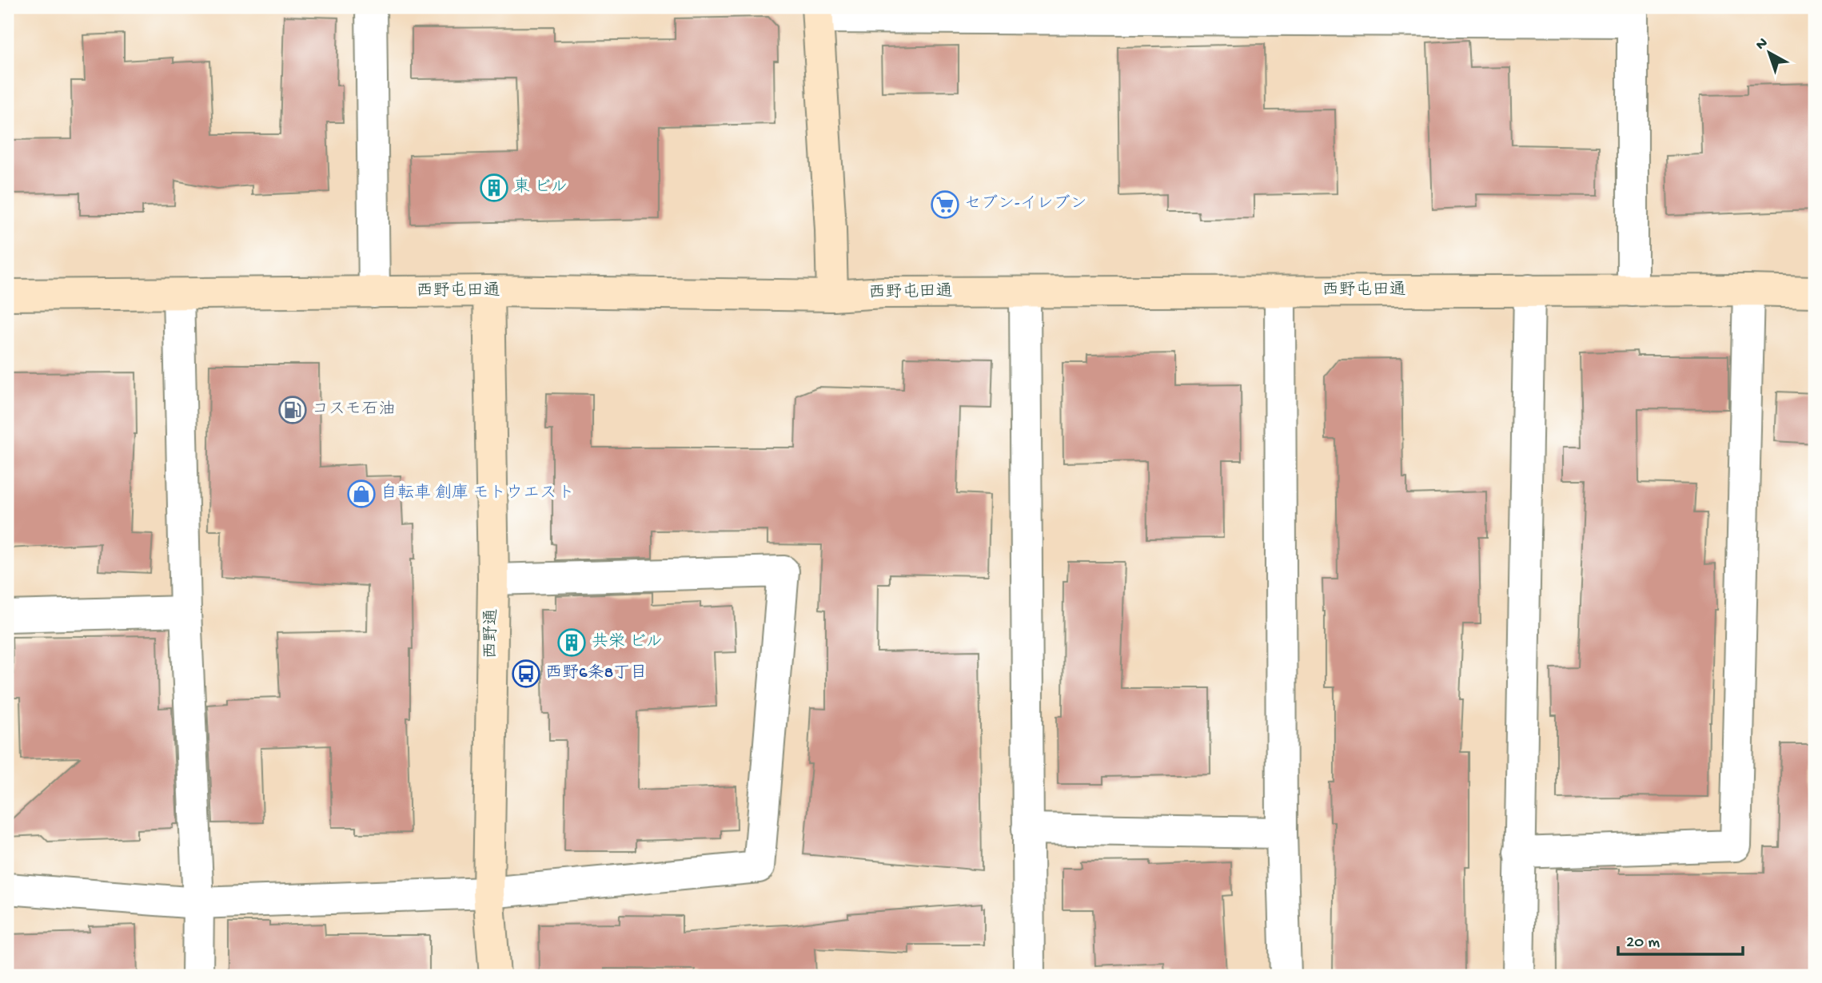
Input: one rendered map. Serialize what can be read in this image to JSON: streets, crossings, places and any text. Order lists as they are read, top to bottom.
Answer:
{
  "streets": {
    "street": ["西野屯田通", "西野通"]
  },
  "crossings": [
    ["西野屯田通", "西野通"]
  ],
  "places": {
    "building": ["東 ビル", "共栄 ビル"],
    "supermarket": ["セブン-イレブン"],
    "fuel station": ["コスモ石油"],
    "shop": ["自転車 創庫 モトウエスト"],
    "bus stop": ["西野6条8丁目"]
  },
  "scale_bar": "20 m",
  "north": "top left"
}
